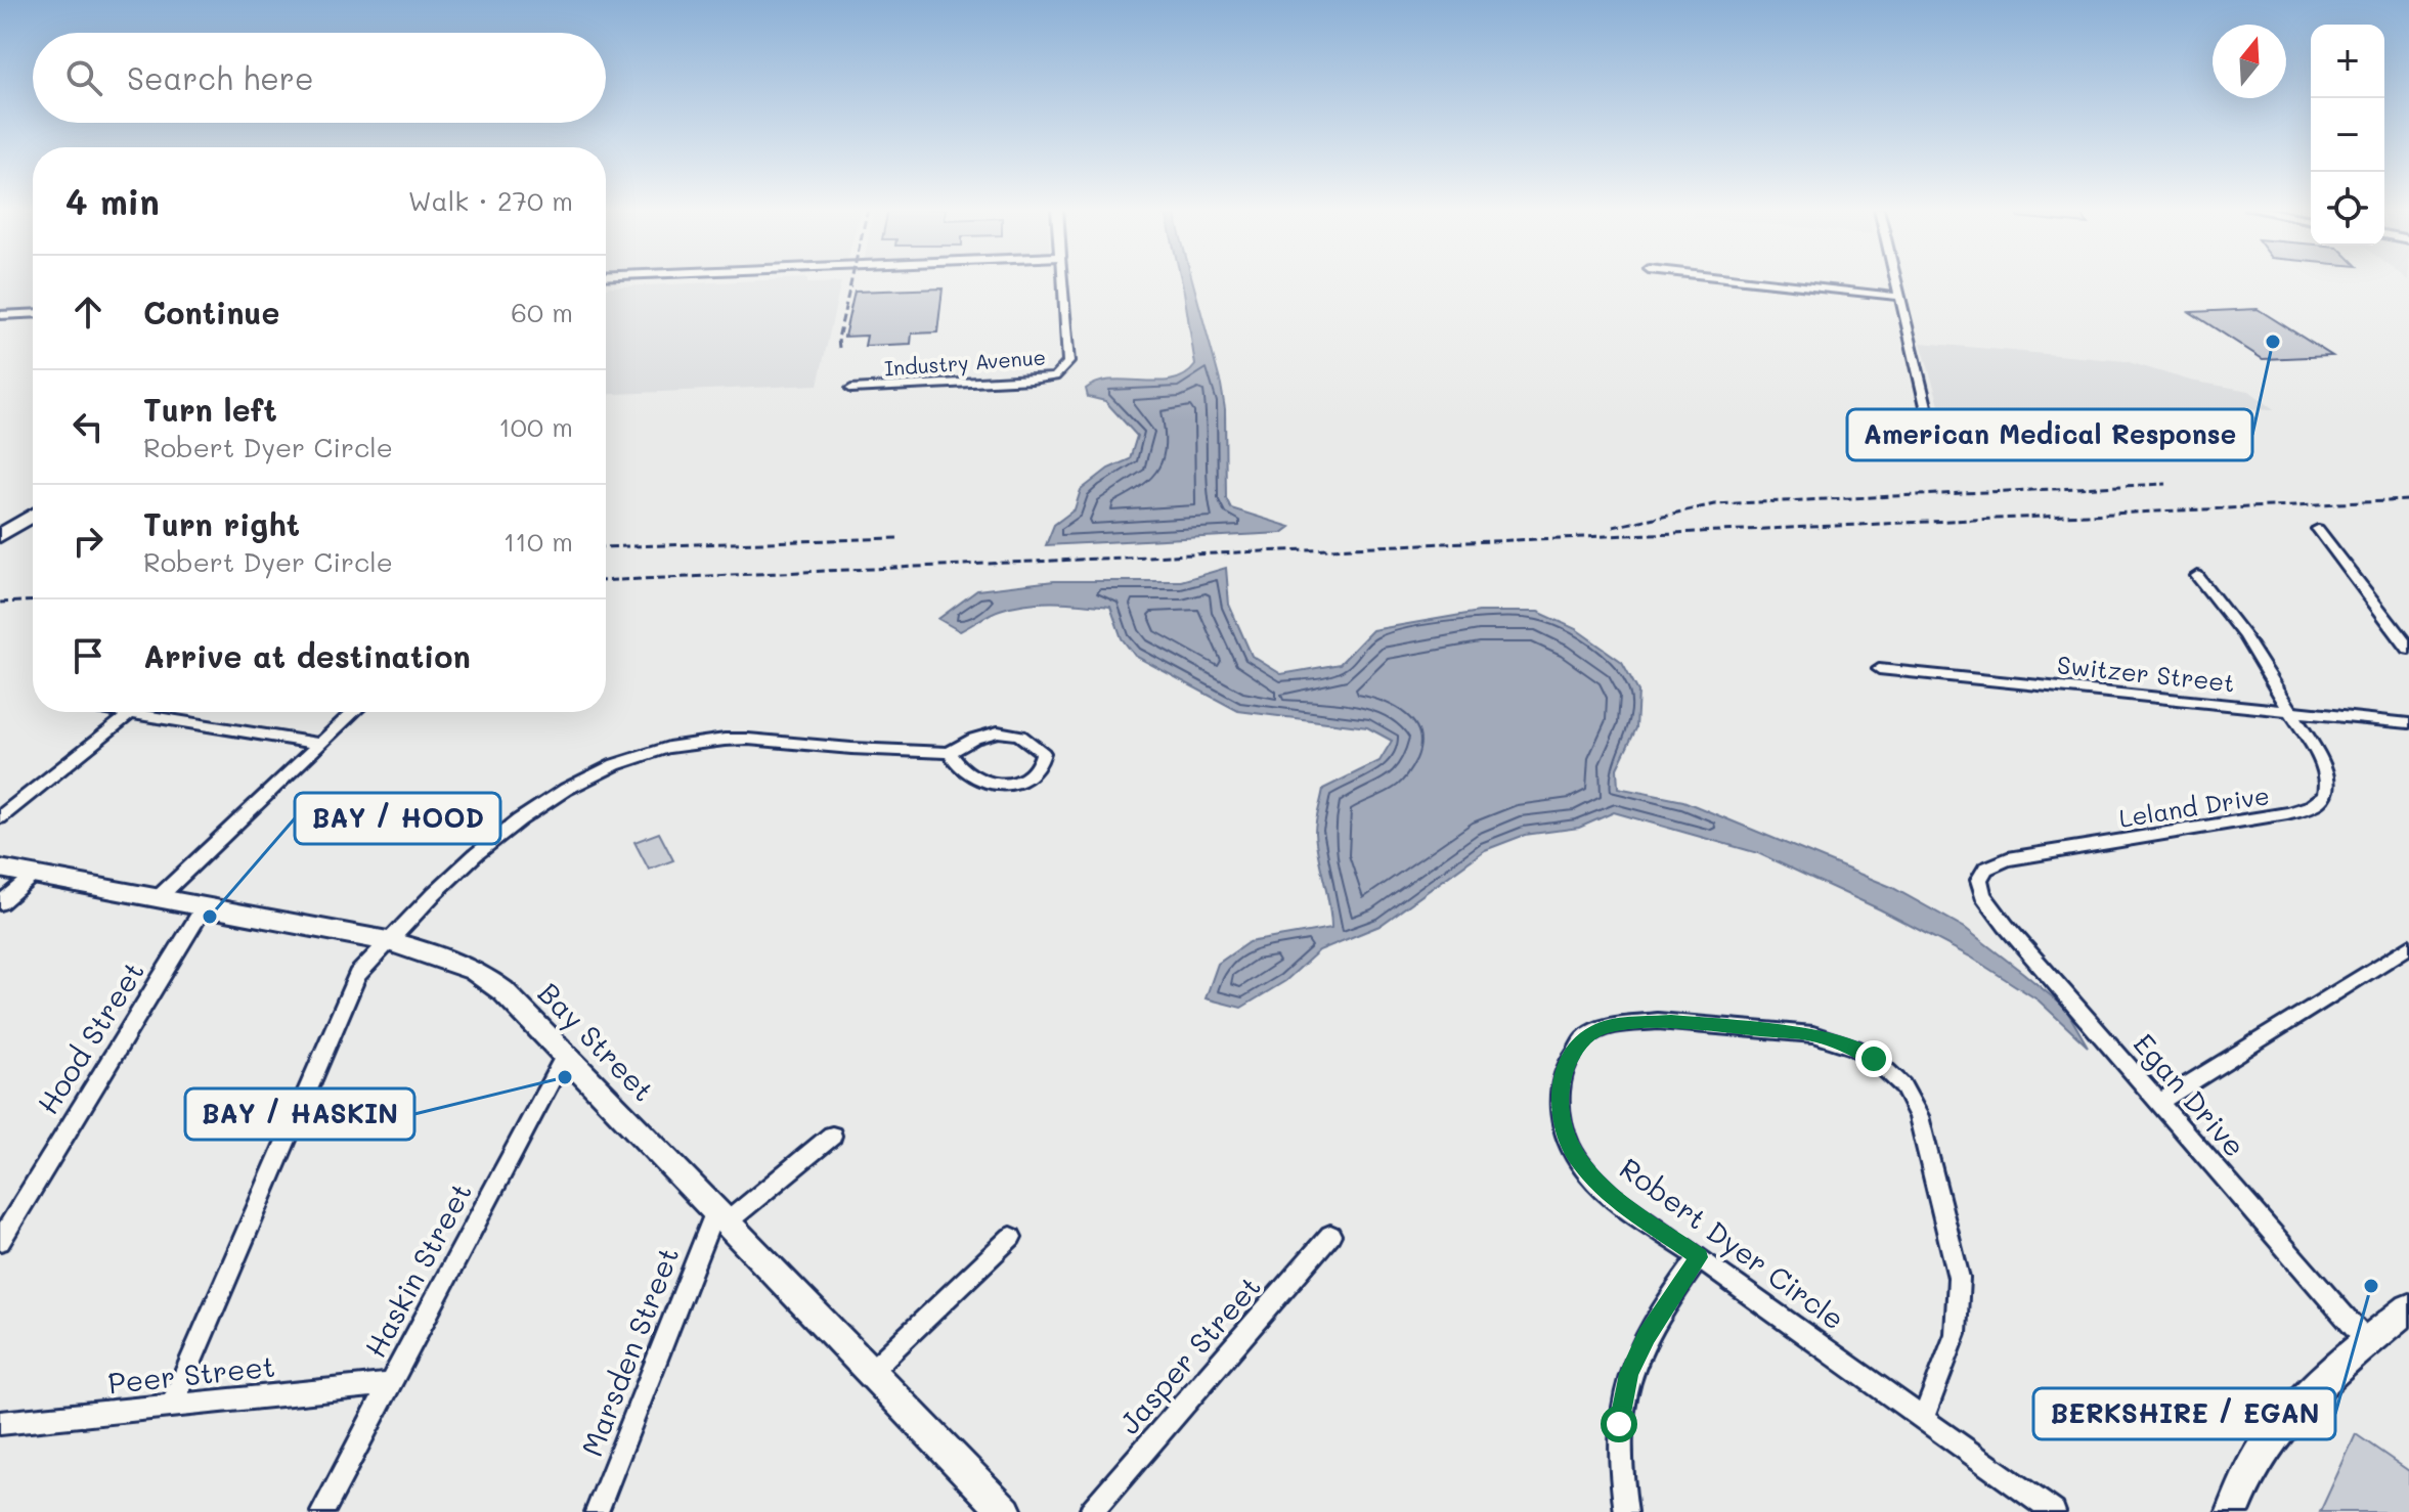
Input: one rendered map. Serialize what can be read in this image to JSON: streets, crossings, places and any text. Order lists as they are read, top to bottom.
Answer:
{
  "streets": {
    "main road": ["Bay Street"],
    "street": [
      "Industry Avenue",
      "Switzer Street",
      "Leland Drive",
      "Hood Street",
      "Egan Drive",
      "Robert Dyer Circle",
      "Haskin Street",
      "Marsden Street",
      "Jasper Street",
      "Peer Street"
    ]
  },
  "crossings": [
    ["Switzer Street", "Leland Drive"],
    ["Leland Drive", "Egan Drive"],
    ["Hood Street", "Bay Street"],
    ["Bay Street", "Haskin Street"],
    ["Bay Street", "Marsden Street"],
    ["Haskin Street", "Peer Street"]
  ],
  "places": [
    "American Medical Response",
    "BAY / HOOD",
    "BAY / HASKIN",
    "BERKSHIRE / EGAN"
  ],
  "north": "top",
  "page": {
    "map_buttons": ["+", "−"],
    "search": "Search here",
    "heading": ["4 min", "Walk · 270 m"],
    "list": [
      ["Continue", "60 m"],
      ["Turn left", "Robert Dyer Circle", "100 m"],
      ["Turn right", "Robert Dyer Circle", "110 m"],
      "Arrive at destination"
    ]
  }
}
